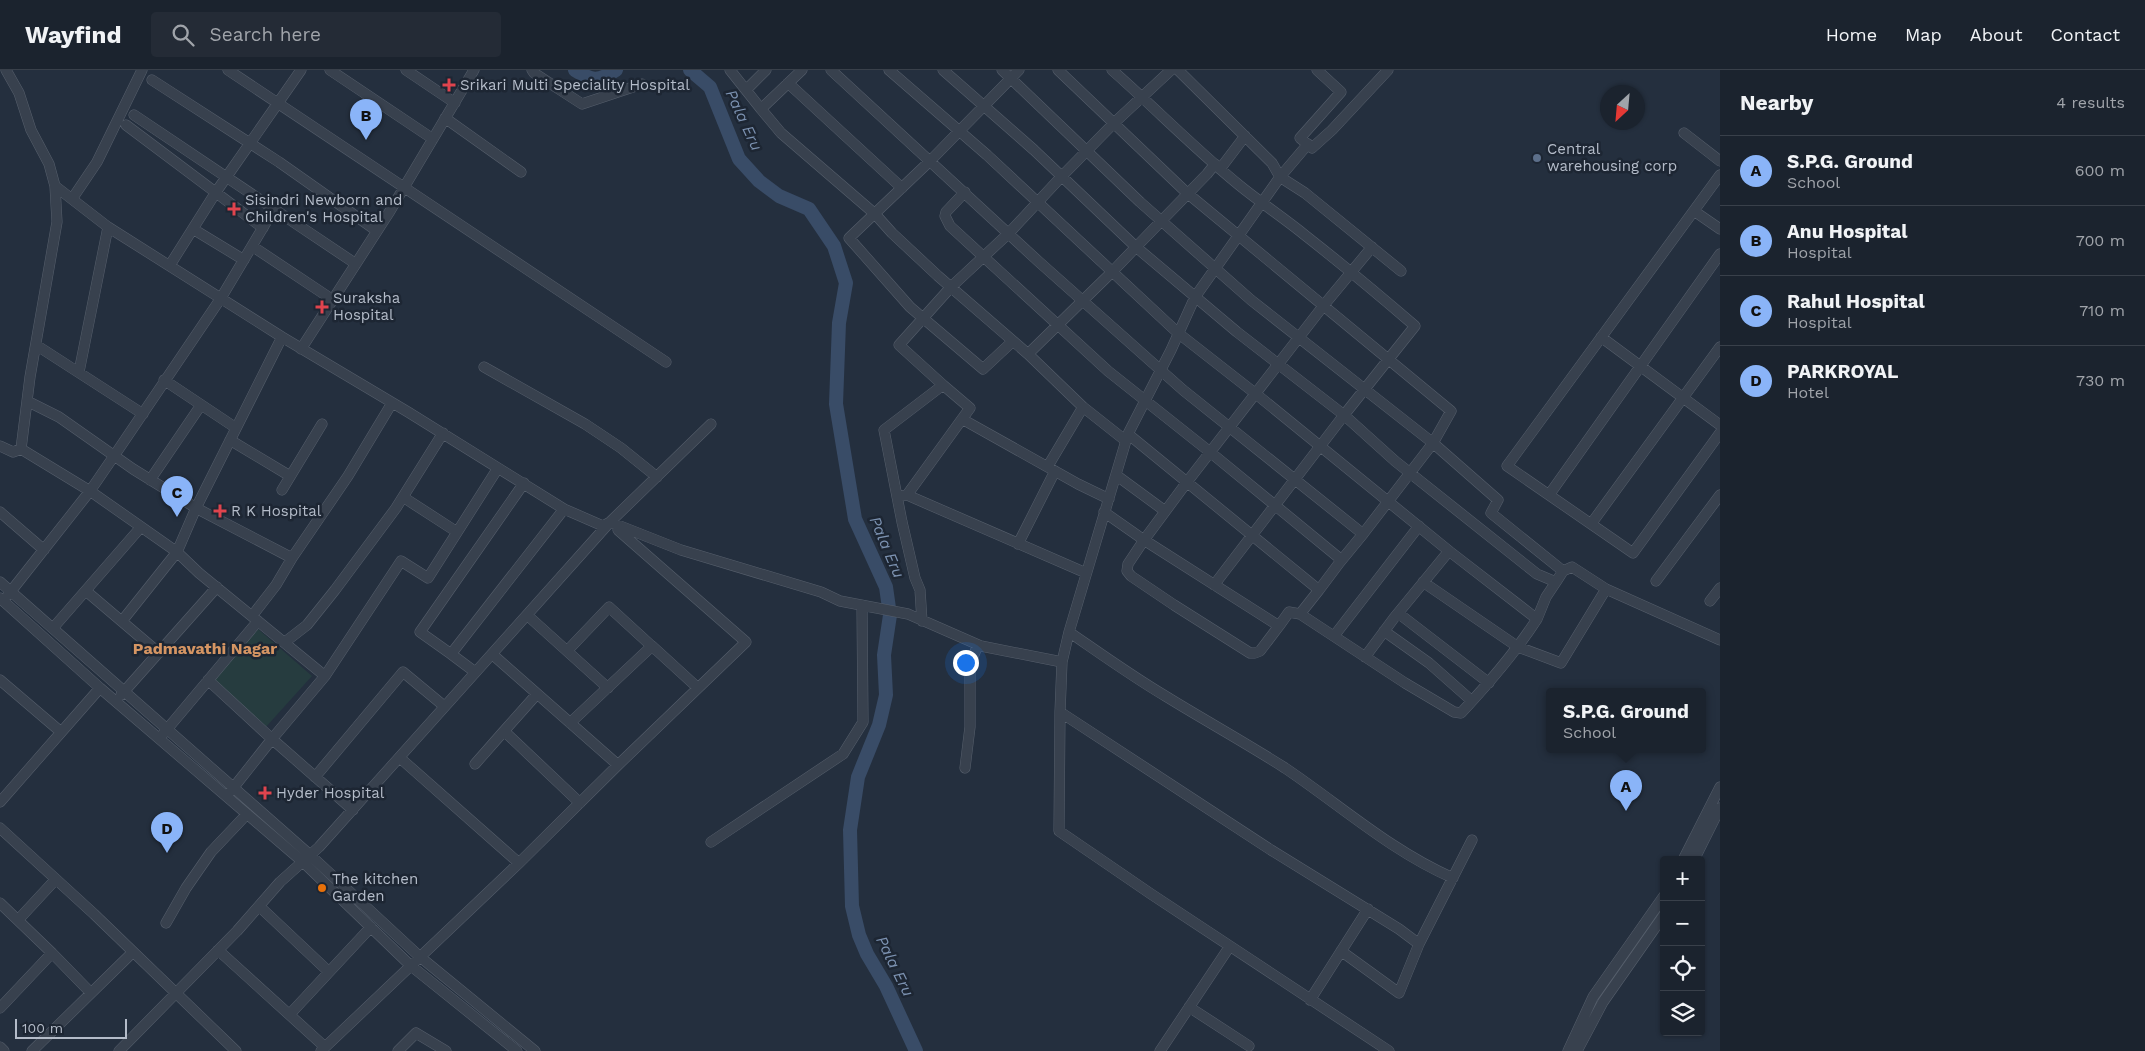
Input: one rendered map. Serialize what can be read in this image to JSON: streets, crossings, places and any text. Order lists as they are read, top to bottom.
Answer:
{
  "districts": ["Padmavathi Nagar"],
  "water": ["Pala Eru"],
  "places": {
    "health": [
      "Srikari Multi Speciality Hospital",
      "Sisindri Newborn and Children's Hospital",
      "Suraksha Hospital",
      "R K Hospital",
      "Hyder Hospital"
    ],
    "other": ["Central warehousing corp", "The kitchen Garden"]
  },
  "scale_bar": "100 m",
  "north": "bottom left",
  "page": {
    "header": "Wayfind",
    "search": "Search here",
    "nav": [
      "Home",
      "Map",
      "About",
      "Contact"
    ],
    "heading": ["Nearby", "4 results"],
    "pins": [
      "B",
      "C",
      "A",
      "D"
    ],
    "list": [
      {
        "mark": "A",
        "name": "S.P.G. Ground",
        "note": "School",
        "value": "600 m"
      },
      {
        "mark": "B",
        "name": "Anu Hospital",
        "note": "Hospital",
        "value": "700 m"
      },
      {
        "mark": "C",
        "name": "Rahul Hospital",
        "note": "Hospital",
        "value": "710 m"
      },
      {
        "mark": "D",
        "name": "PARKROYAL",
        "note": "Hotel",
        "value": "730 m"
      }
    ],
    "popup": ["S.P.G. Ground", "School"],
    "map_buttons": ["+", "−"],
    "scale": "100 m"
  }
}
